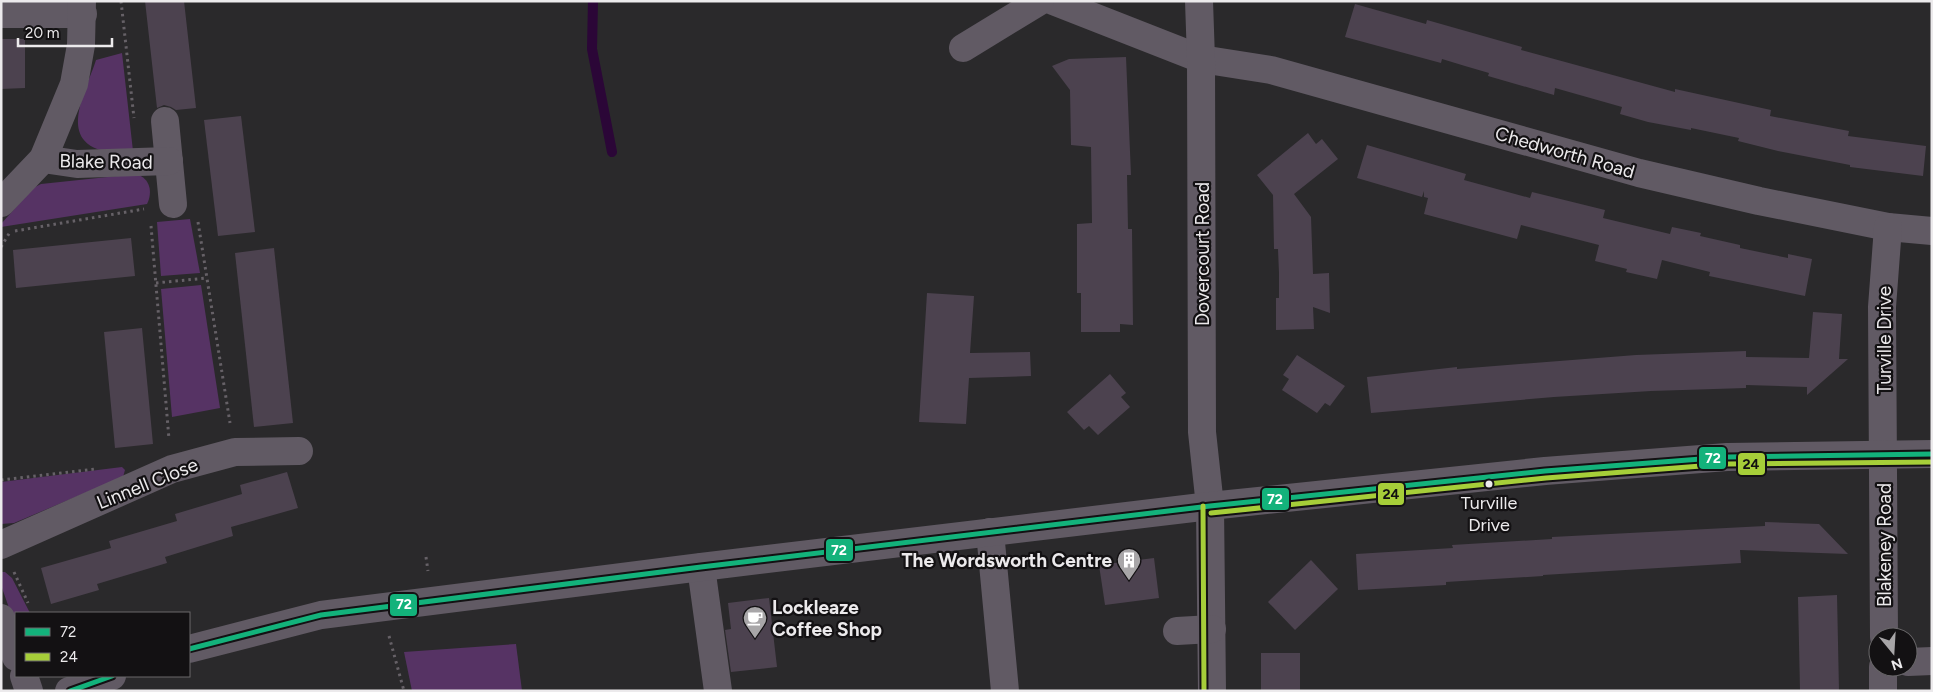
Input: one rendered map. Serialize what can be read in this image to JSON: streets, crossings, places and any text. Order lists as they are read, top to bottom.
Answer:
{
  "streets": {
    "street": [
      "Chedworth Road",
      "Blake Road",
      "Dovercourt Road",
      "Turville Drive",
      "Linnell Close",
      "Blakeney Road"
    ]
  },
  "crossings": [
    ["Chedworth Road", "Dovercourt Road"],
    ["Chedworth Road", "Turville Drive"],
    ["Turville Drive", "Blakeney Road"]
  ],
  "places": {
    "other": ["Turville Drive"],
    "building": ["The Wordsworth Centre"],
    "cafe": ["Lockleaze Coffee Shop"]
  },
  "lines": ["transit line 72", "transit line 24"],
  "legend": ["72", "24"],
  "scale_bar": "20 m",
  "north": "bottom"
}
